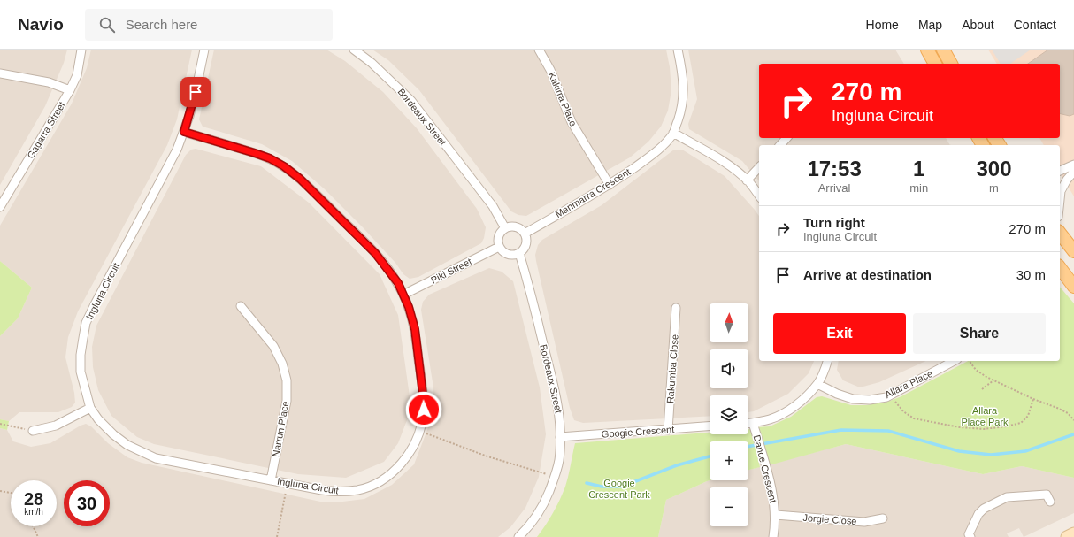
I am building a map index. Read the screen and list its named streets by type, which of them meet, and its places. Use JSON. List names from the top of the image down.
{
  "streets": {
    "street": [
      "Kakirra Place",
      "Bordeaux Street",
      "Gagarra Street",
      "Manmarra Crescent",
      "Piki Street",
      "Ingluna Circuit",
      "Rakumba Close",
      "Allara Place",
      "Narrun Place",
      "Googie Crescent",
      "Dance Crescent",
      "Jorgie Close"
    ]
  },
  "crossings": [
    ["Kakirra Place", "Manmarra Crescent"],
    ["Bordeaux Street", "Manmarra Crescent"],
    ["Bordeaux Street", "Piki Street"],
    ["Bordeaux Street", "Googie Crescent"],
    ["Manmarra Crescent", "Piki Street"],
    ["Piki Street", "Ingluna Circuit"],
    ["Ingluna Circuit", "Narrun Place"],
    ["Rakumba Close", "Googie Crescent"],
    ["Dance Crescent", "Jorgie Close"]
  ],
  "parks": ["Allara Place Park", "Googie Crescent Park"],
  "north": "top",
  "page": {
    "header": "Navio",
    "search": "Search here",
    "nav": [
      "Home",
      "Map",
      "About",
      "Contact"
    ],
    "turn": ["270 m", "Ingluna Circuit"],
    "eta": [
      "17:53",
      "Arrival",
      "1",
      "min",
      "300",
      "m"
    ],
    "list": [
      {
        "name": "Turn right",
        "note": "Ingluna Circuit",
        "value": "270 m"
      },
      {
        "name": "Arrive at destination",
        "value": "30 m"
      }
    ],
    "map_buttons": ["+", "−"],
    "buttons": ["Exit", "Share"],
    "speed": "28 km/h",
    "limit": "30"
  }
}
